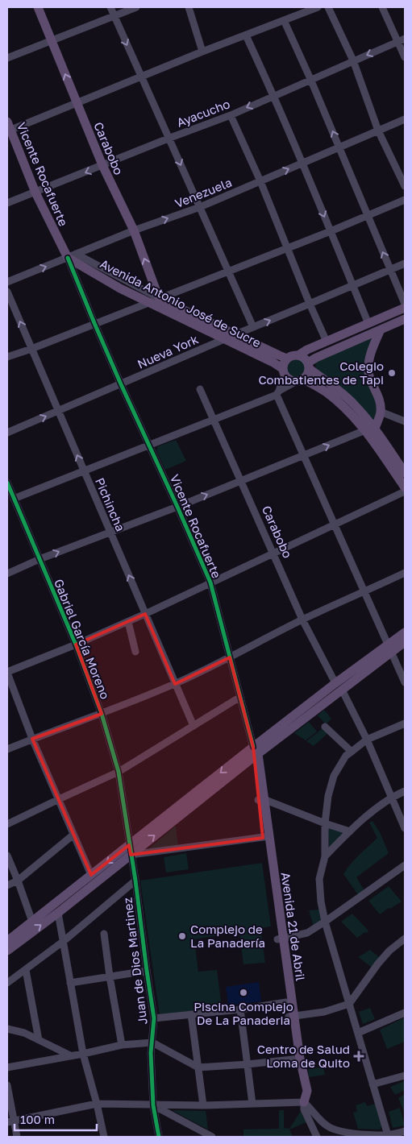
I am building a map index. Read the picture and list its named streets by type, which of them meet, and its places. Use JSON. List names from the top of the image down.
{
  "streets": {
    "main road": [
      "Carabobo",
      "Vicente Rocafuerte",
      "Avenida Antonio José de Sucre",
      "Avenida 21 de Abril"
    ],
    "street": [
      "Ayacucho",
      "Venezuela",
      "Nueva York",
      "Pichincha",
      "Gabriel García Moreno",
      "Juan de Dios Martinez"
    ]
  },
  "crossings": [
    ["Ayacucho", "Carabobo"],
    ["Ayacucho", "Vicente Rocafuerte"],
    ["Carabobo", "Venezuela"],
    ["Carabobo", "Avenida Antonio José de Sucre"],
    ["Vicente Rocafuerte", "Venezuela"],
    ["Vicente Rocafuerte", "Avenida Antonio José de Sucre"],
    ["Vicente Rocafuerte", "Nueva York"],
    ["Vicente Rocafuerte", "Avenida 21 de Abril"],
    ["Venezuela", "Avenida Antonio José de Sucre"],
    ["Avenida Antonio José de Sucre", "Nueva York"],
    ["Nueva York", "Pichincha"],
    ["Gabriel García Moreno", "Juan de Dios Martinez"]
  ],
  "one_way": ["Ayacucho", "Venezuela", "Pichincha"],
  "places": {
    "other": ["Colegio Combatientes de Tapi", "Complejo de La Panadería", "Piscina Complejo De La Panaderia"],
    "health": ["Centro de Salud Loma de Quito"]
  },
  "scale_bar": "100 m"
}
